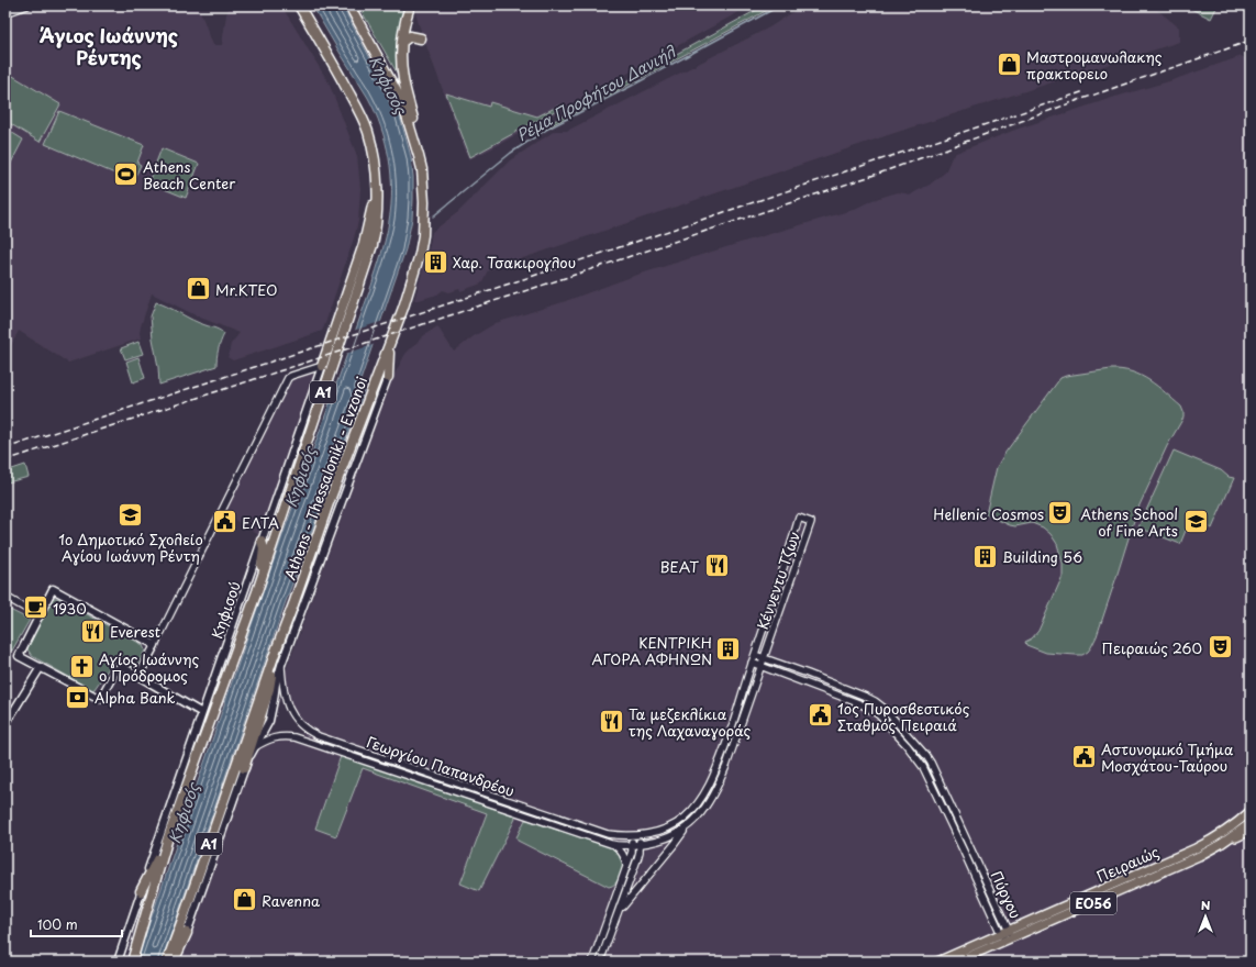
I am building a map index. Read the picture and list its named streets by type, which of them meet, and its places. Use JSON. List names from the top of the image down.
{
  "streets": {
    "highway": ["Α1", "Athens - Thessaloniki - Evzonoi"],
    "main road": ["Κηφισού", "Πειραιώς", "ΕΟ56"],
    "street": ["Κέννεντυ Τζων", "Γεωργίου Παπανδρέου", "Πύργου"]
  },
  "crossings": [
    ["Κέννεντυ Τζων", "Γεωργίου Παπανδρέου"],
    ["Κέννεντυ Τζων", "Πύργου"],
    ["Πειραιώς", "Πύργου"]
  ],
  "districts": ["Άγιος Ιωάννης Ρέντης"],
  "water": ["Κηφισός", "Ρέμα Προφήτου Δανιήλ"],
  "places": {
    "shop": ["Μαστρομανωλακης πρακτορειο", "Mr.KTEO", "Ravenna"],
    "sports": ["Athens Beach Center"],
    "building": ["Χαρ. Τσακιρογλου", "Building 56", "ΚΕΝΤΡΙΚΗ ΑΓΟΡΑ ΑΦΗΝΩΝ"],
    "theatre": ["Hellenic Cosmos", "Πειραιώς 260"],
    "school or university": ["1ο Δημοτικό Σχολείο Αγίου Ιωάννη Ρέντη", "Athens School of Fine Arts"],
    "public building": ["ΕΛΤΑ", "1ος Πυροσβεστικός Σταθμός Πειραιά", "Αστυνομικό Τμήμα Μοσχάτου-Ταύρου"],
    "restaurant": ["ΒΕΑΤ", "Everest", "Τα μεζεκλίκια της Λαχαναγοράς"],
    "cafe": ["1930"],
    "church": ["Αγίος Ιωάννης ο Πρόδρομος"],
    "bank": ["Alpha Bank"]
  },
  "scale_bar": "100 m",
  "north": "top"
}
